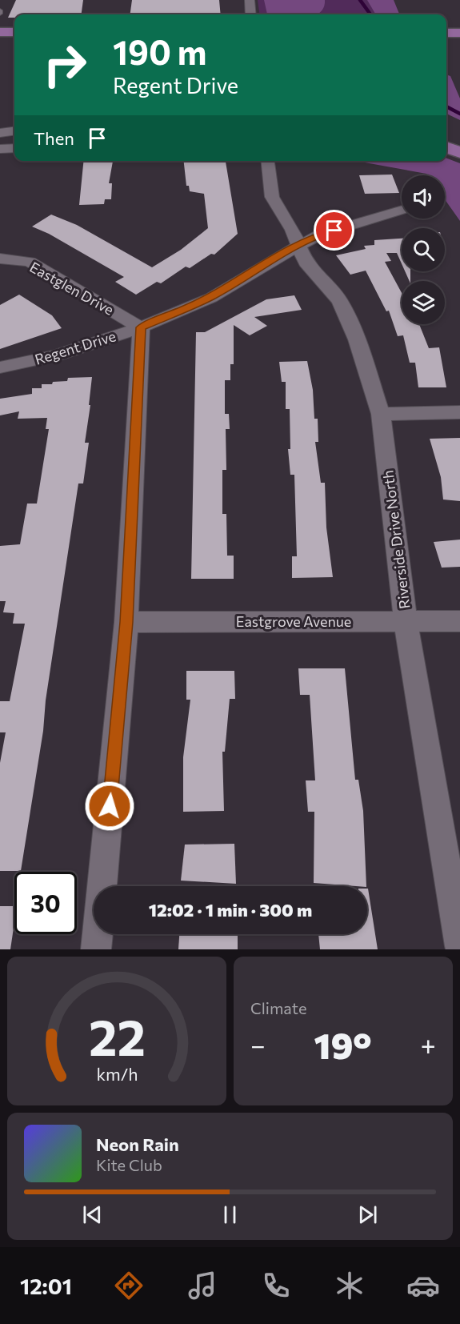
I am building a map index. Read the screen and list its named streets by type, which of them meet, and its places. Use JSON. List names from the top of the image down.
{
  "streets": {
    "street": [
      "Eastglen Drive",
      "Regent Drive",
      "Riverside Drive North",
      "Eastgrove Avenue"
    ]
  },
  "crossings": [
    ["Eastglen Drive", "Regent Drive"],
    ["Regent Drive", "Riverside Drive North"],
    ["Riverside Drive North", "Eastgrove Avenue"]
  ],
  "page": {
    "turn": ["190 m", "Regent Drive"],
    "then": "Then",
    "limit": "30",
    "trip": "12:02 · 1 min · 300 m",
    "tile": "Climate",
    "heat": ["−", "19°", "+"],
    "song": ["Neon Rain", "Kite Club"],
    "tabs": "12:01",
    "gauge": ["22", "km/h"]
  }
}
